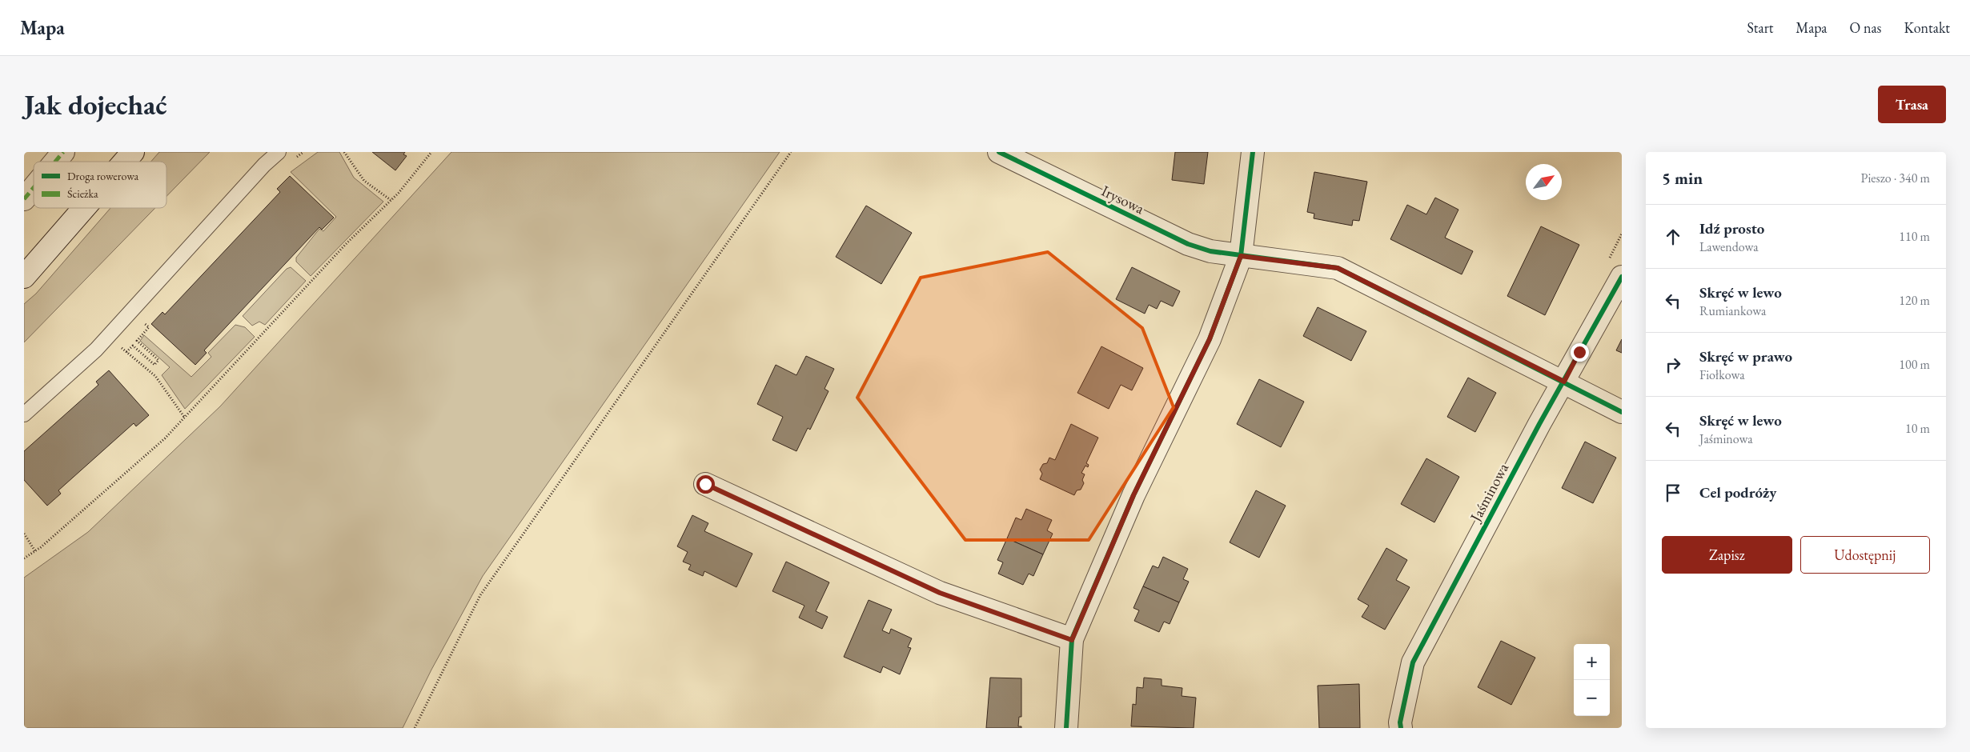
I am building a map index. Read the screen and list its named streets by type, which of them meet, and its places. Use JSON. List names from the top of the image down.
{
  "streets": {
    "street": ["Irysowa", "Jaśminowa"]
  },
  "crossings": [
    ["Irysowa", "Jaśminowa"]
  ],
  "legend": ["Droga rowerowa", "Ścieżka"],
  "north": "top right",
  "page": {
    "header": "Mapa",
    "nav": [
      "Start",
      "Mapa",
      "O nas",
      "Kontakt"
    ],
    "buttons": [
      "Trasa",
      ["Zapisz", "Udostępnij"]
    ],
    "title": "Jak dojechać",
    "heading": ["5 min", "Pieszo · 340 m"],
    "list": [
      ["Idź prosto", "Lawendowa", "110 m"],
      ["Skręć w lewo", "Rumiankowa", "120 m"],
      ["Skręć w prawo", "Fiołkowa", "100 m"],
      ["Skręć w lewo", "Jaśminowa", "10 m"],
      "Cel podróży"
    ],
    "map_buttons": ["+", "−"]
  }
}
